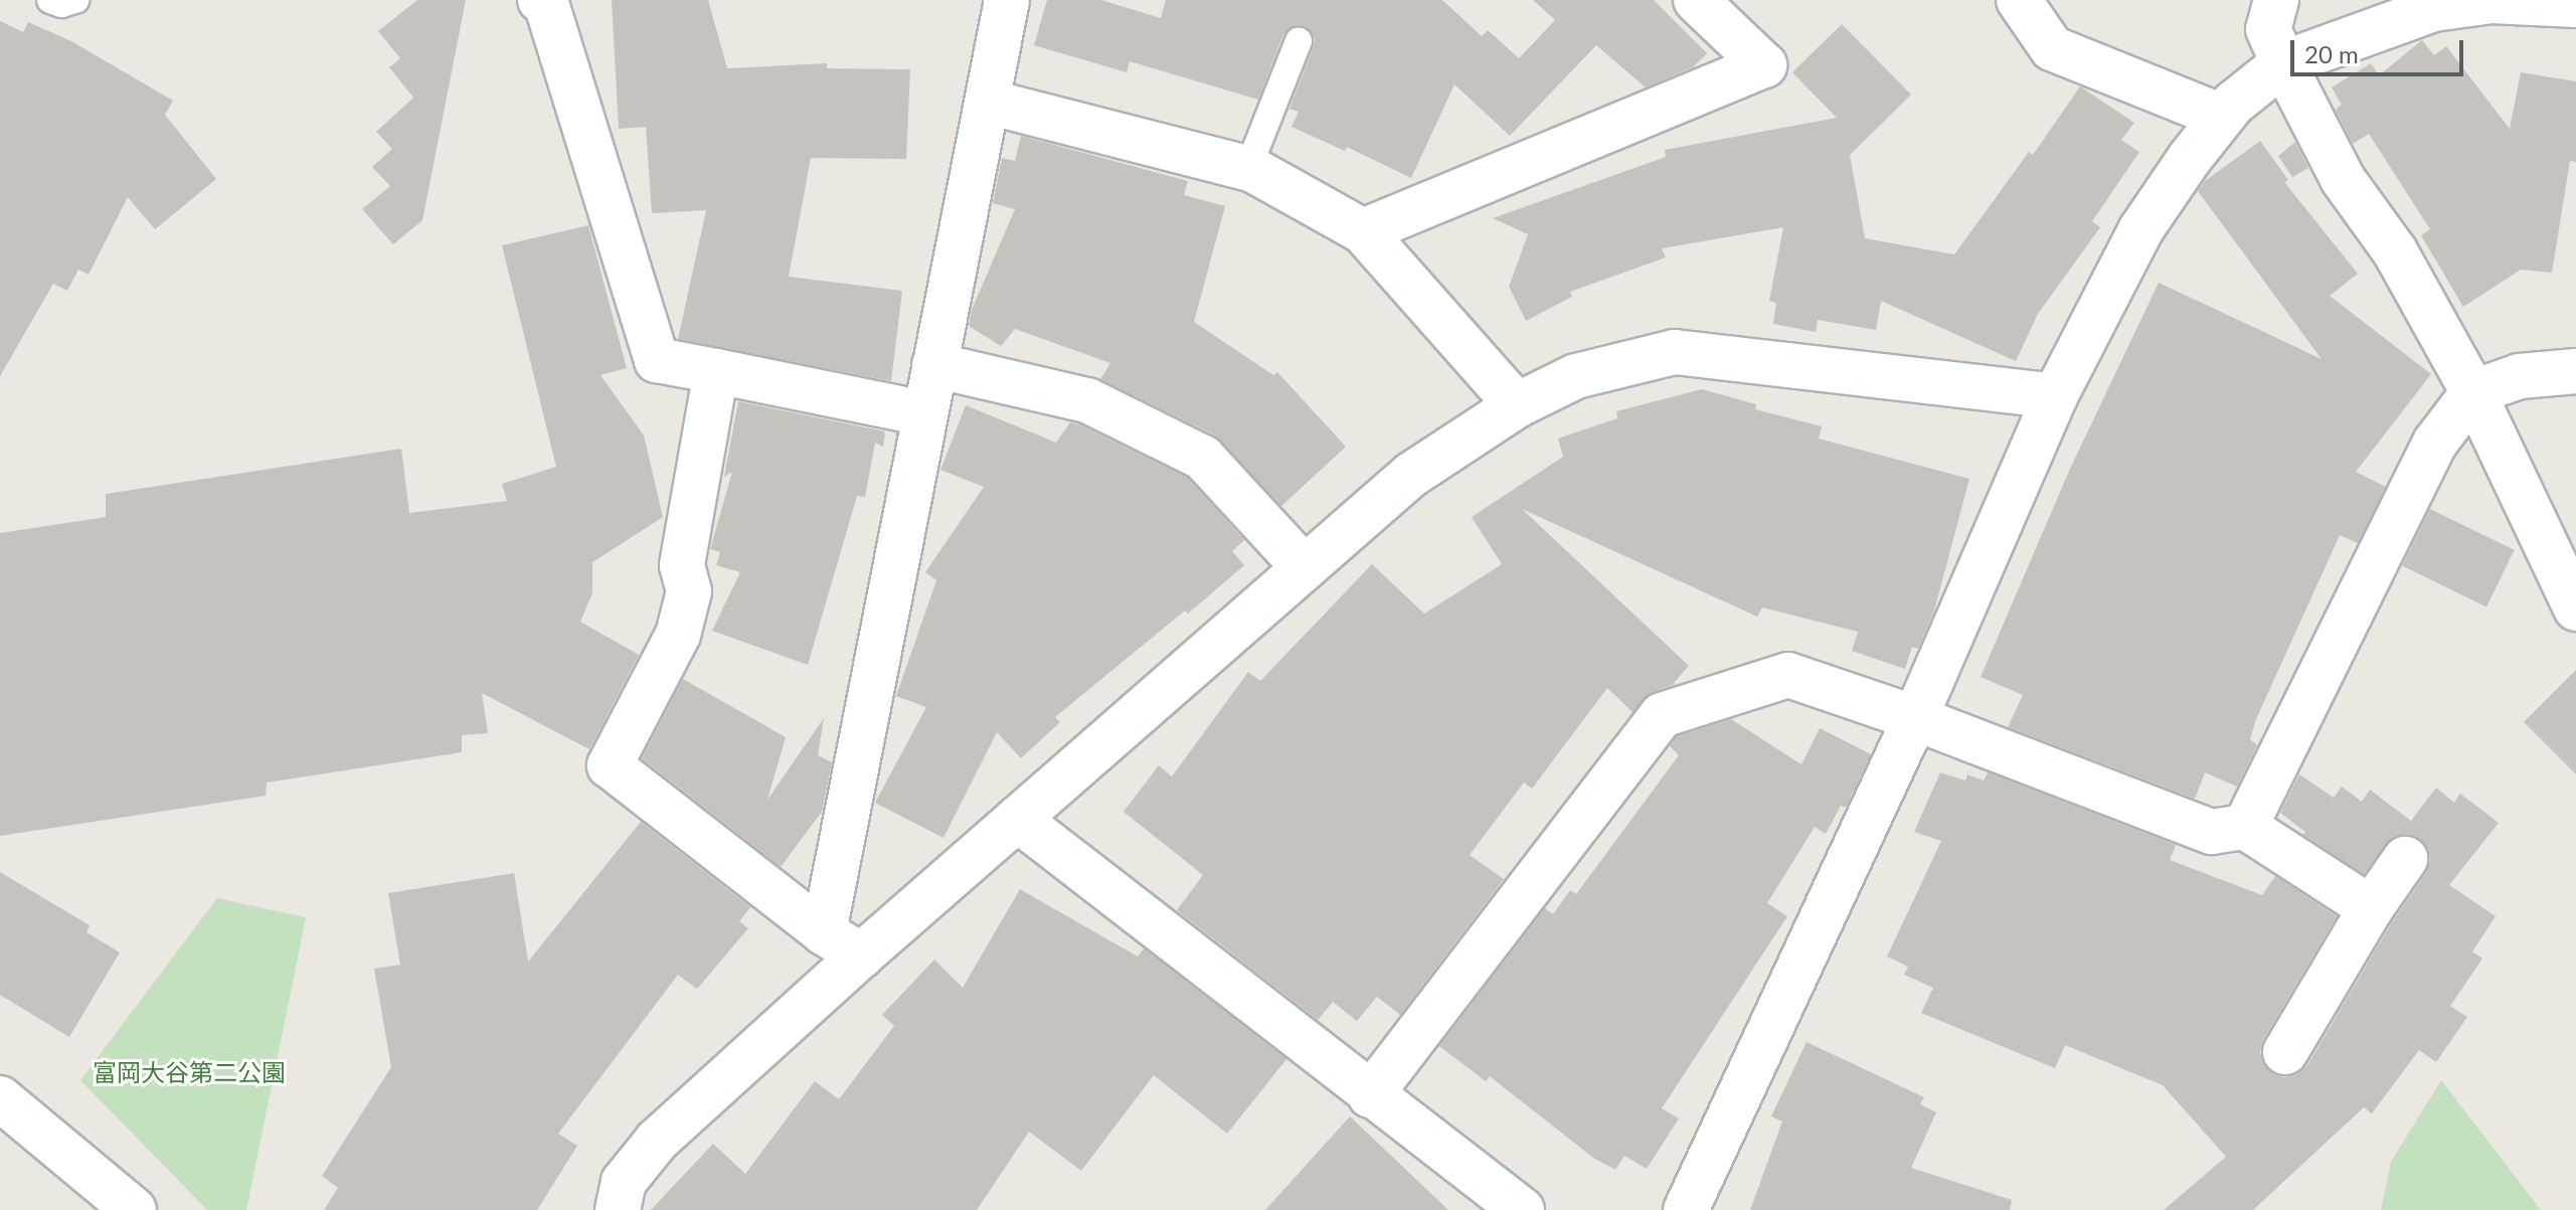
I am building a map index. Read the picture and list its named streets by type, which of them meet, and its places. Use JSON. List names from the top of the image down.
{
  "parks": ["富岡大谷第二公園"],
  "scale_bar": "20 m"
}
